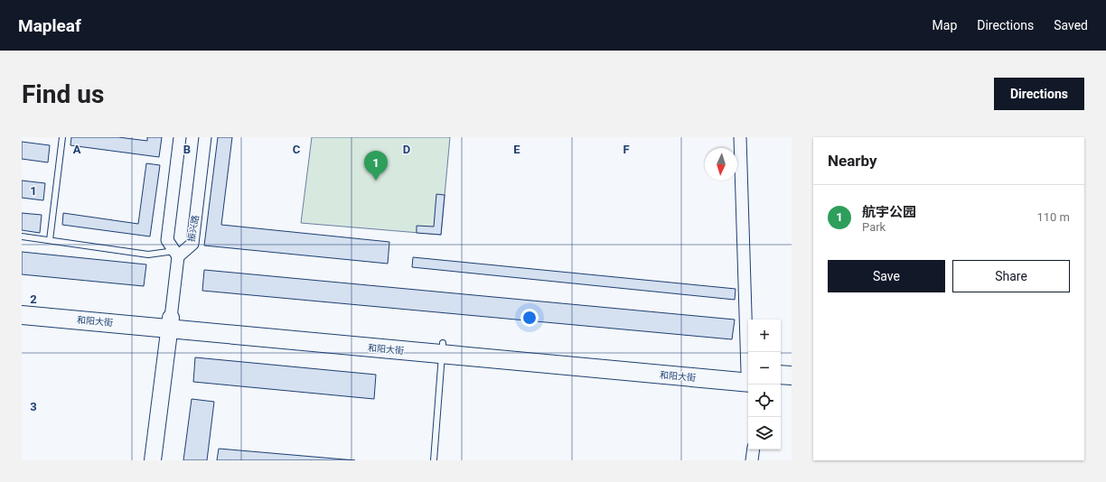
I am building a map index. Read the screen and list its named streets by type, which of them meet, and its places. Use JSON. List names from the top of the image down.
{
  "streets": {
    "main road": ["和阳大街"],
    "street": ["振兴路"]
  },
  "north": "bottom",
  "page": {
    "header": "Mapleaf",
    "nav": ["Map", "Directions", "Saved"],
    "buttons": [
      "Directions",
      ["Save", "Share"]
    ],
    "title": "Find us",
    "heading": "Nearby",
    "pins": "1",
    "list": [
      {
        "mark": "1",
        "name": "航宇公园",
        "note": "Park",
        "value": "110 m"
      }
    ],
    "map_buttons": ["+", "−"]
  },
  "grid": {
    "columns": [
      "A",
      "B",
      "C",
      "D",
      "E",
      "F"
    ],
    "rows": ["1", "2", "3"]
  }
}
